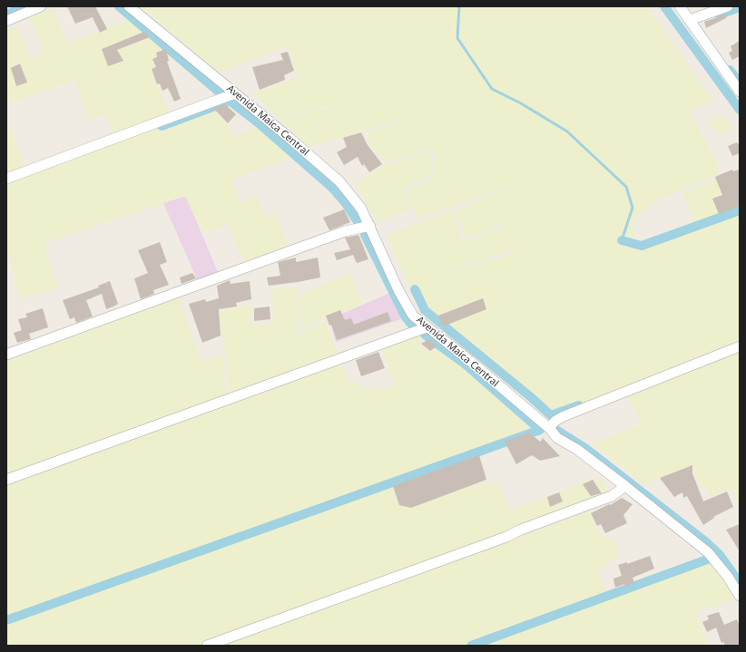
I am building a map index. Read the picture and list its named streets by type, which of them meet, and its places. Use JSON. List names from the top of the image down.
{
  "streets": {
    "street": ["Avenida Maica Central"]
  }
}
